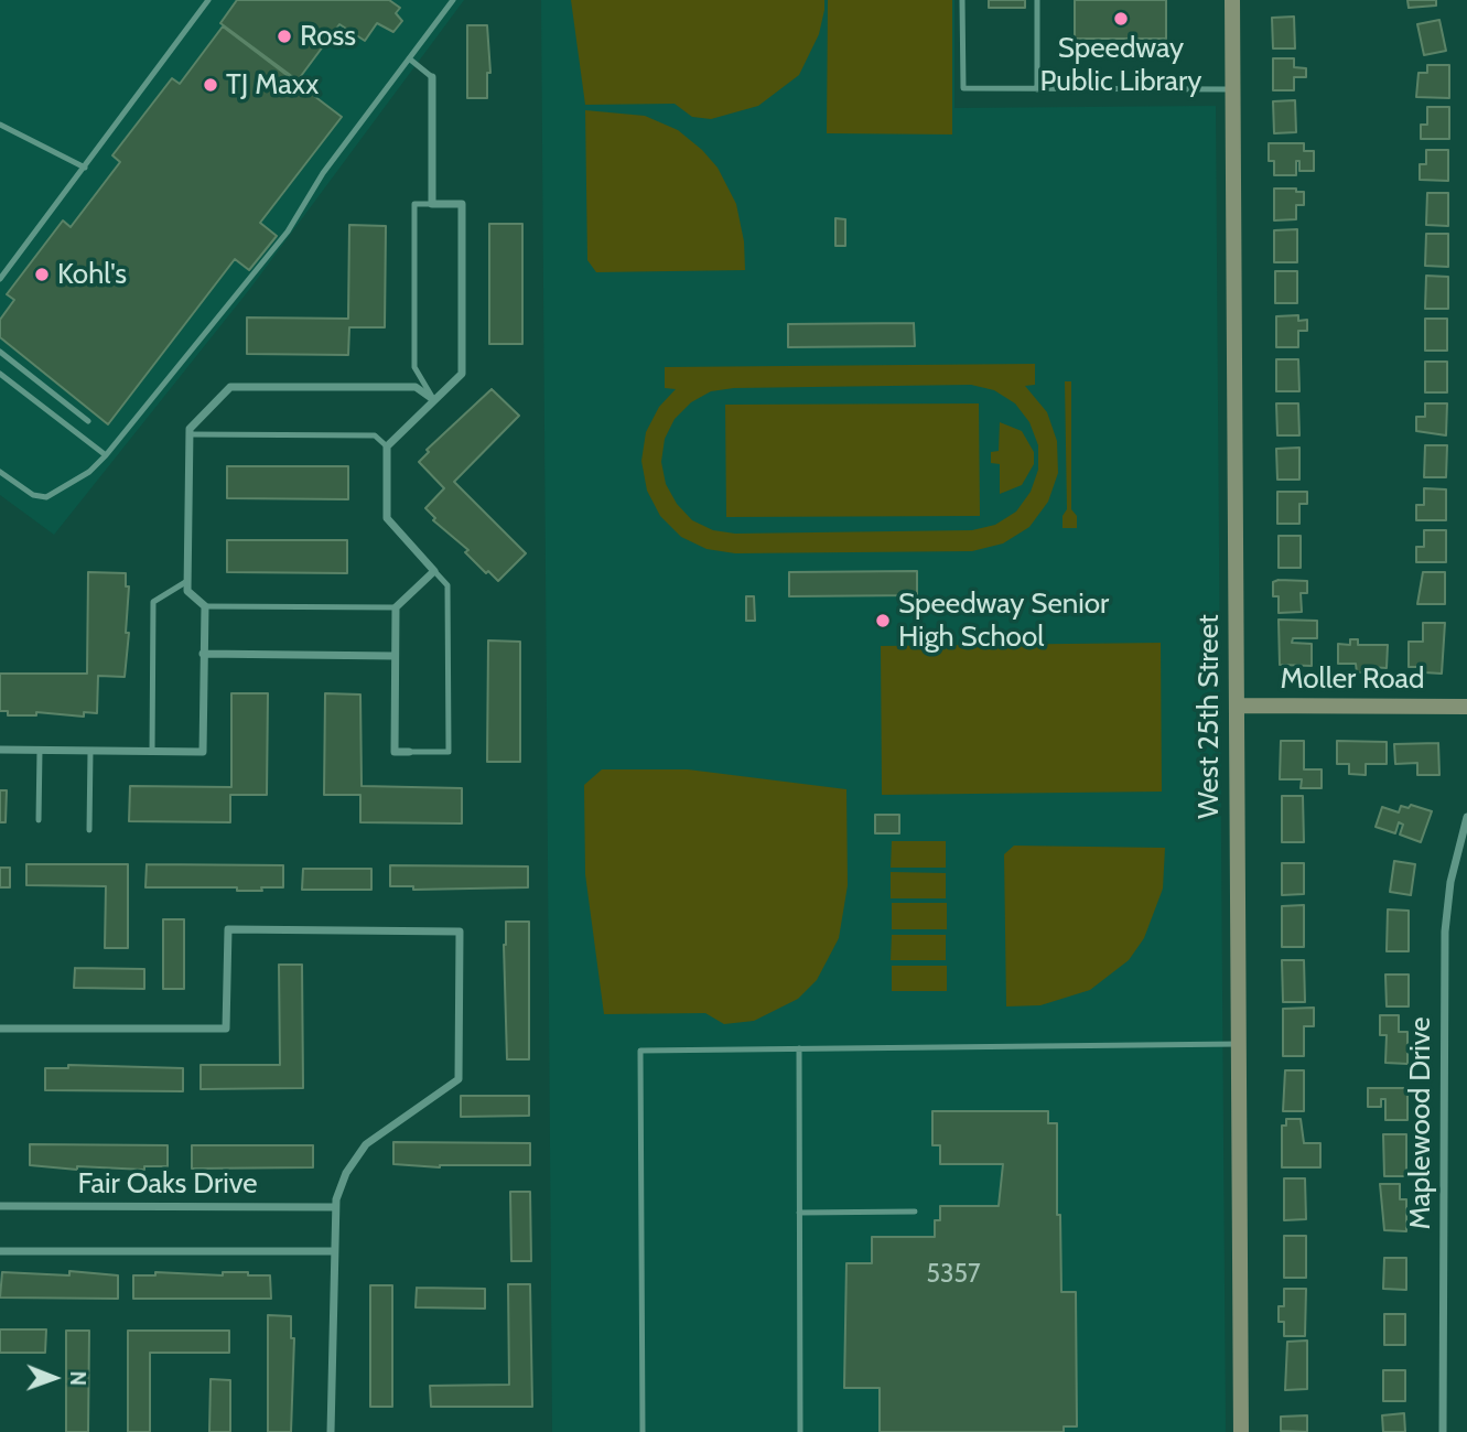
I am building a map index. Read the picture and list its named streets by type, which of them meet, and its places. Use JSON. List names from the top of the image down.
{
  "streets": {
    "street": [
      "Moller Road",
      "West 25th Street",
      "Maplewood Drive",
      "Fair Oaks Drive"
    ]
  },
  "crossings": [
    ["Moller Road", "West 25th Street"]
  ],
  "places": [
    "Speedway Public Library",
    "Ross",
    "TJ Maxx",
    "Kohl's",
    "Speedway Senior High School"
  ],
  "house_numbers": ["5357"],
  "north": "right"
}
